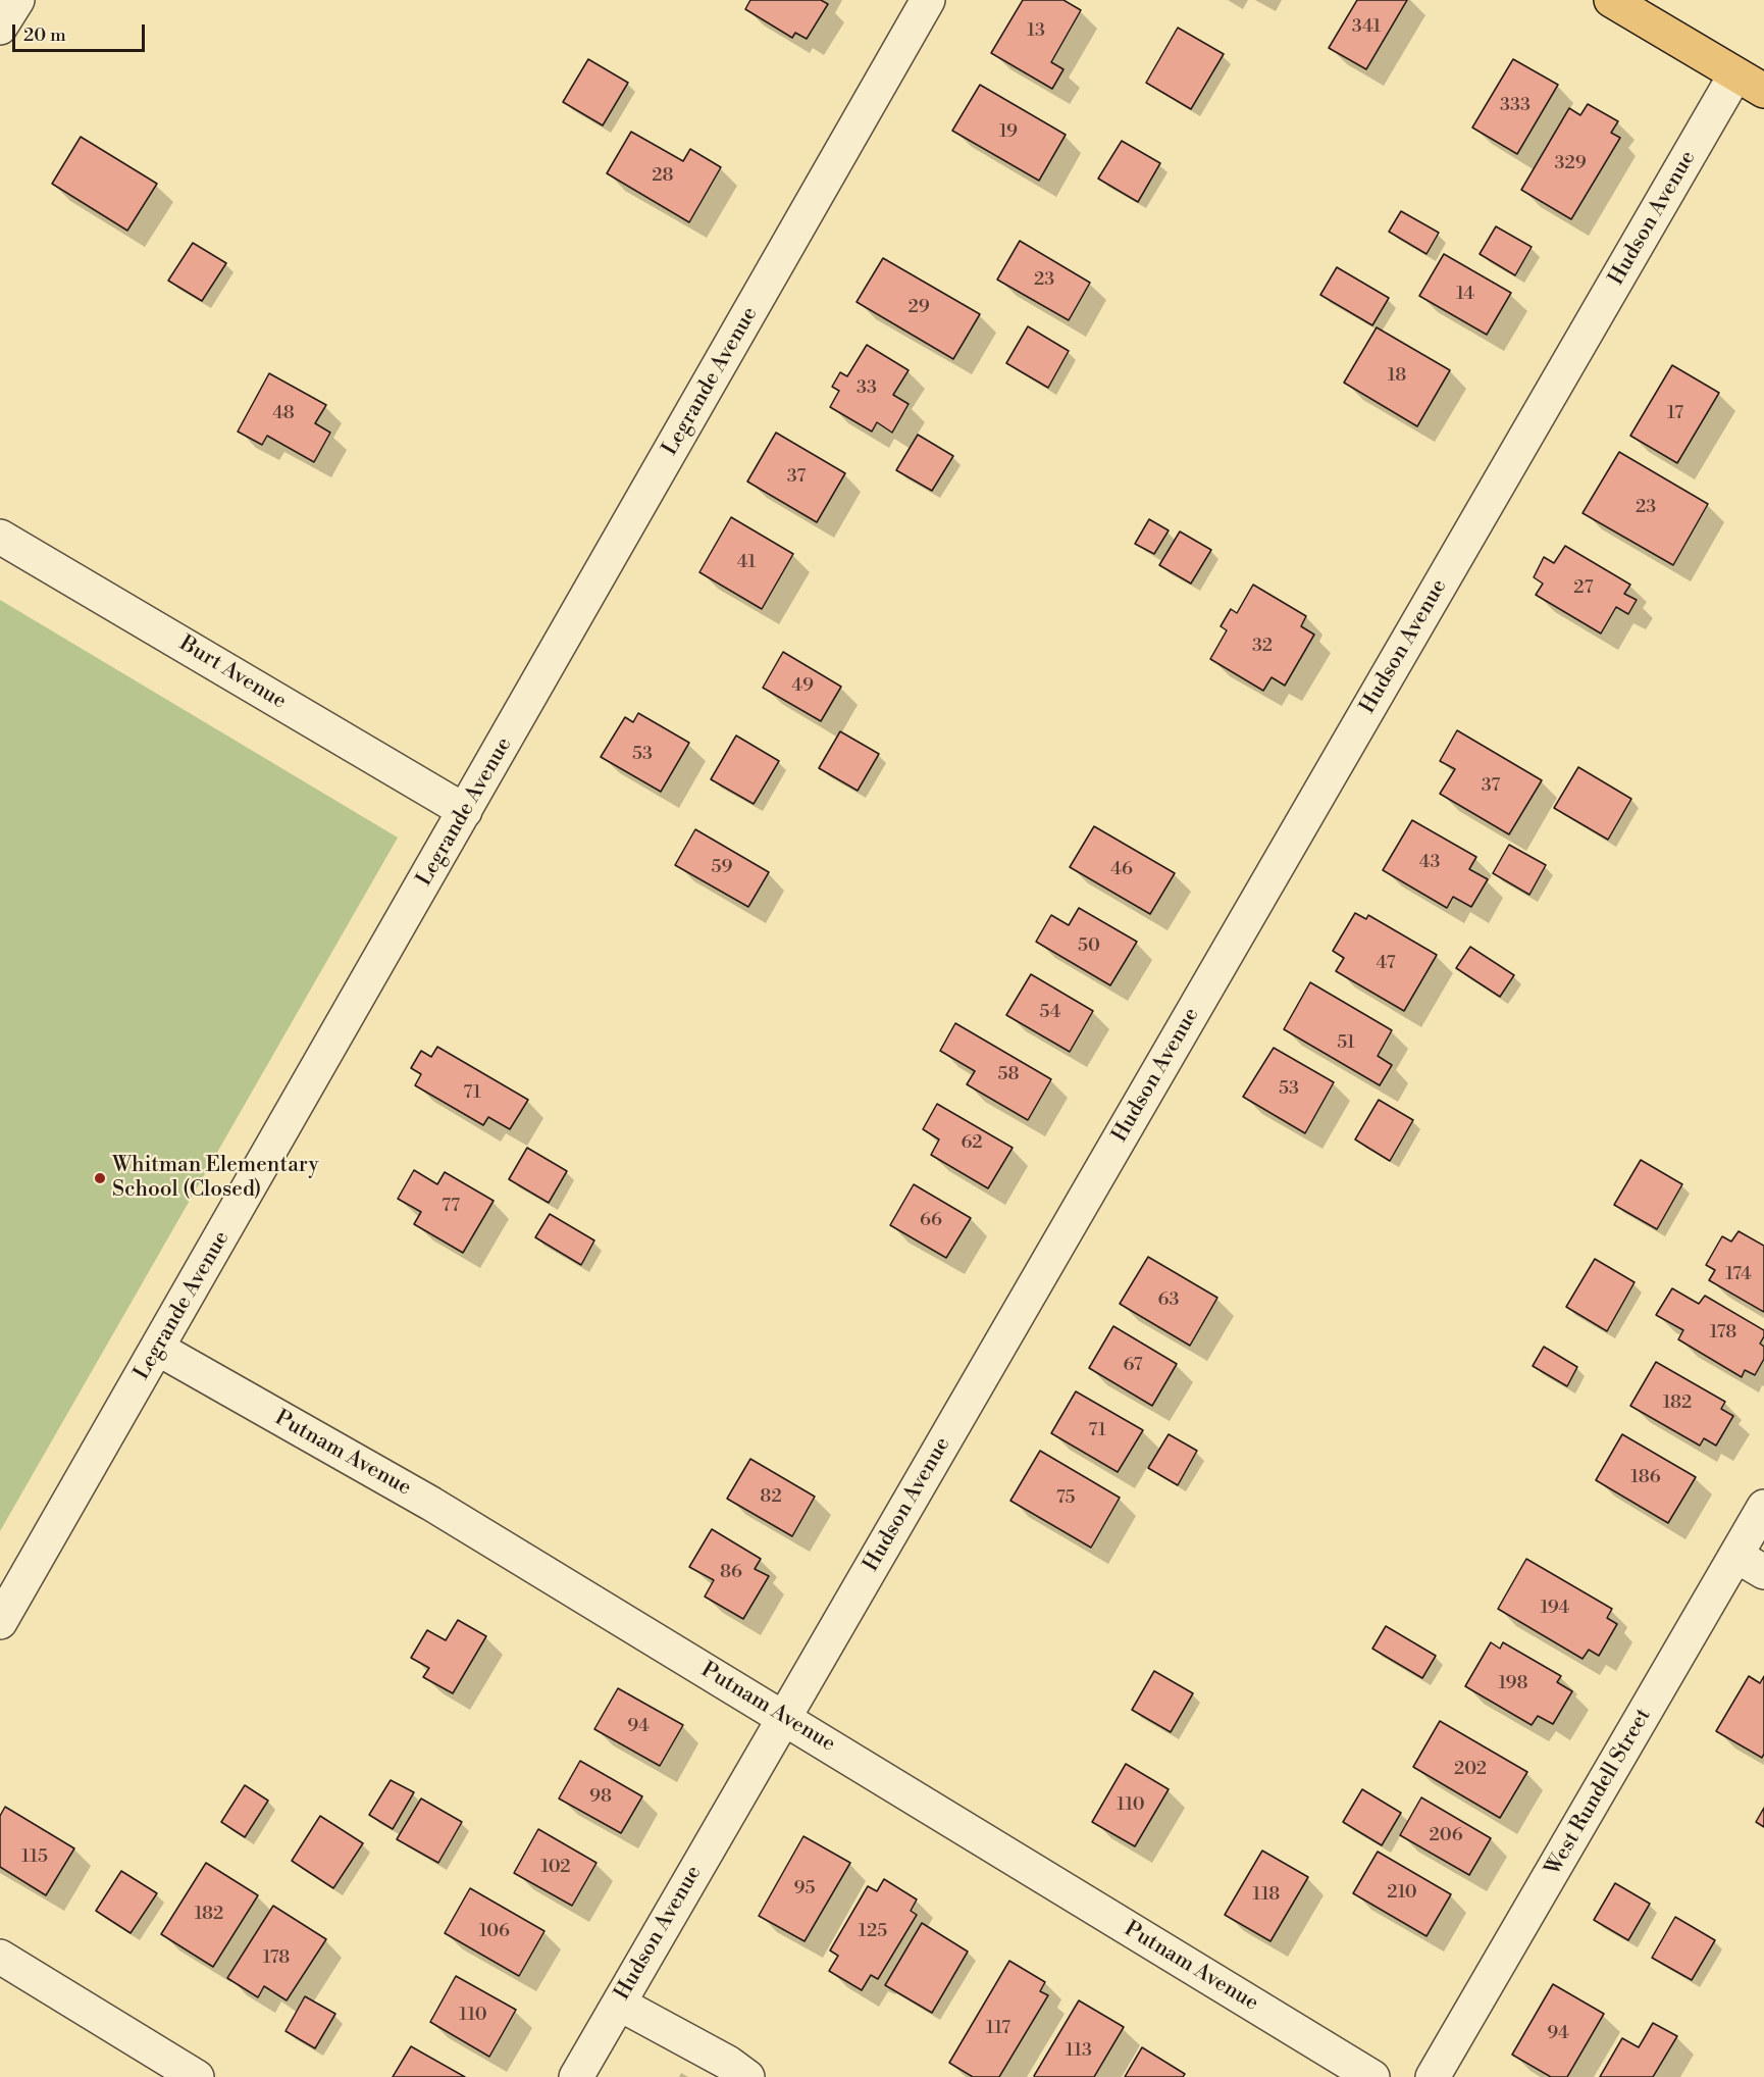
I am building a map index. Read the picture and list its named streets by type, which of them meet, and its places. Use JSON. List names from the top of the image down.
{
  "streets": {
    "street": [
      "Hudson Avenue",
      "Legrande Avenue",
      "Burt Avenue",
      "Putnam Avenue",
      "West Rundell Street"
    ]
  },
  "crossings": [
    ["Hudson Avenue", "Putnam Avenue"],
    ["Legrande Avenue", "Burt Avenue"],
    ["Legrande Avenue", "Putnam Avenue"]
  ],
  "places": ["Whitman Elementary School (Closed)"],
  "house_numbers": [
    "341",
    "13",
    "333",
    "19",
    "329",
    "28",
    "23",
    "14",
    "29",
    "18",
    "33",
    "48",
    "17",
    "37",
    "23",
    "41",
    "27",
    "32",
    "49",
    "53",
    "37",
    "43",
    "59",
    "46",
    "50",
    "47",
    "54",
    "51",
    "58",
    "53",
    "71",
    "62",
    "77",
    "66",
    "174",
    "63",
    "178",
    "67",
    "182",
    "71",
    "186",
    "82",
    "75",
    "86",
    "194",
    "198",
    "94",
    "202",
    "98",
    "110",
    "206",
    "115",
    "102",
    "95",
    "210",
    "118",
    "182",
    "106",
    "125",
    "178",
    "110",
    "117",
    "94",
    "113"
  ],
  "scale_bar": "20 m"
}
